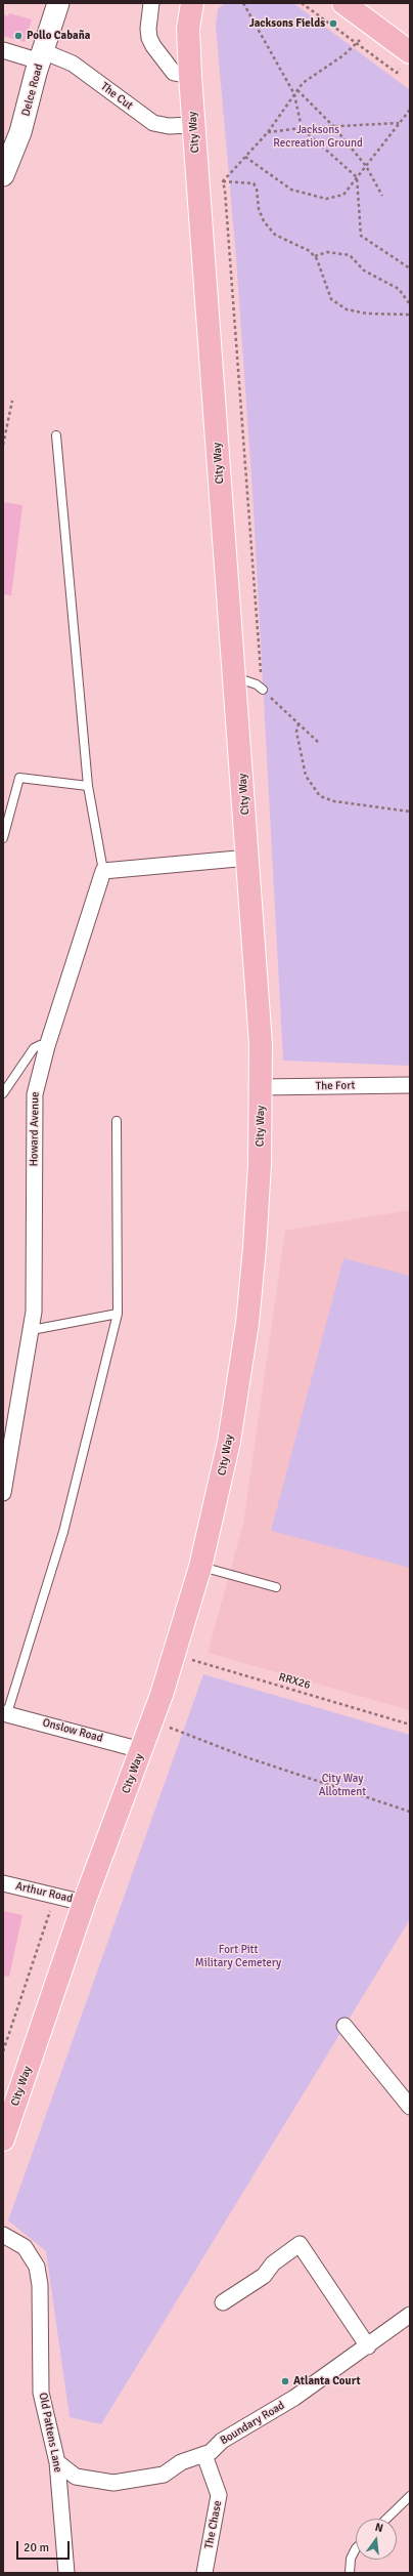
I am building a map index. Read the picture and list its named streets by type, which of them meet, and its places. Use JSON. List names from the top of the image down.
{
  "streets": {
    "main road": ["City Way"],
    "street": [
      "Delce Road",
      "The Cut",
      "The Fort",
      "Howard Avenue",
      "Onslow Road",
      "Arthur Road",
      "Boundary Road",
      "Old Pattens Lane",
      "The Chase"
    ],
    "path": ["RRX26"]
  },
  "crossings": [
    ["Delce Road", "The Cut"],
    ["The Cut", "City Way"],
    ["City Way", "The Fort"],
    ["City Way", "RRX26"],
    ["City Way", "Onslow Road"],
    ["City Way", "Arthur Road"],
    ["Boundary Road", "Old Pattens Lane"],
    ["Boundary Road", "The Chase"]
  ],
  "parks": ["Jacksons Recreation Ground", "City Way Allotment", "Fort Pitt Military Cemetery"],
  "places": ["Jacksons Fields", "Pollo Cabaña", "Atlanta Court"],
  "scale_bar": "20 m",
  "north": "top"
}
